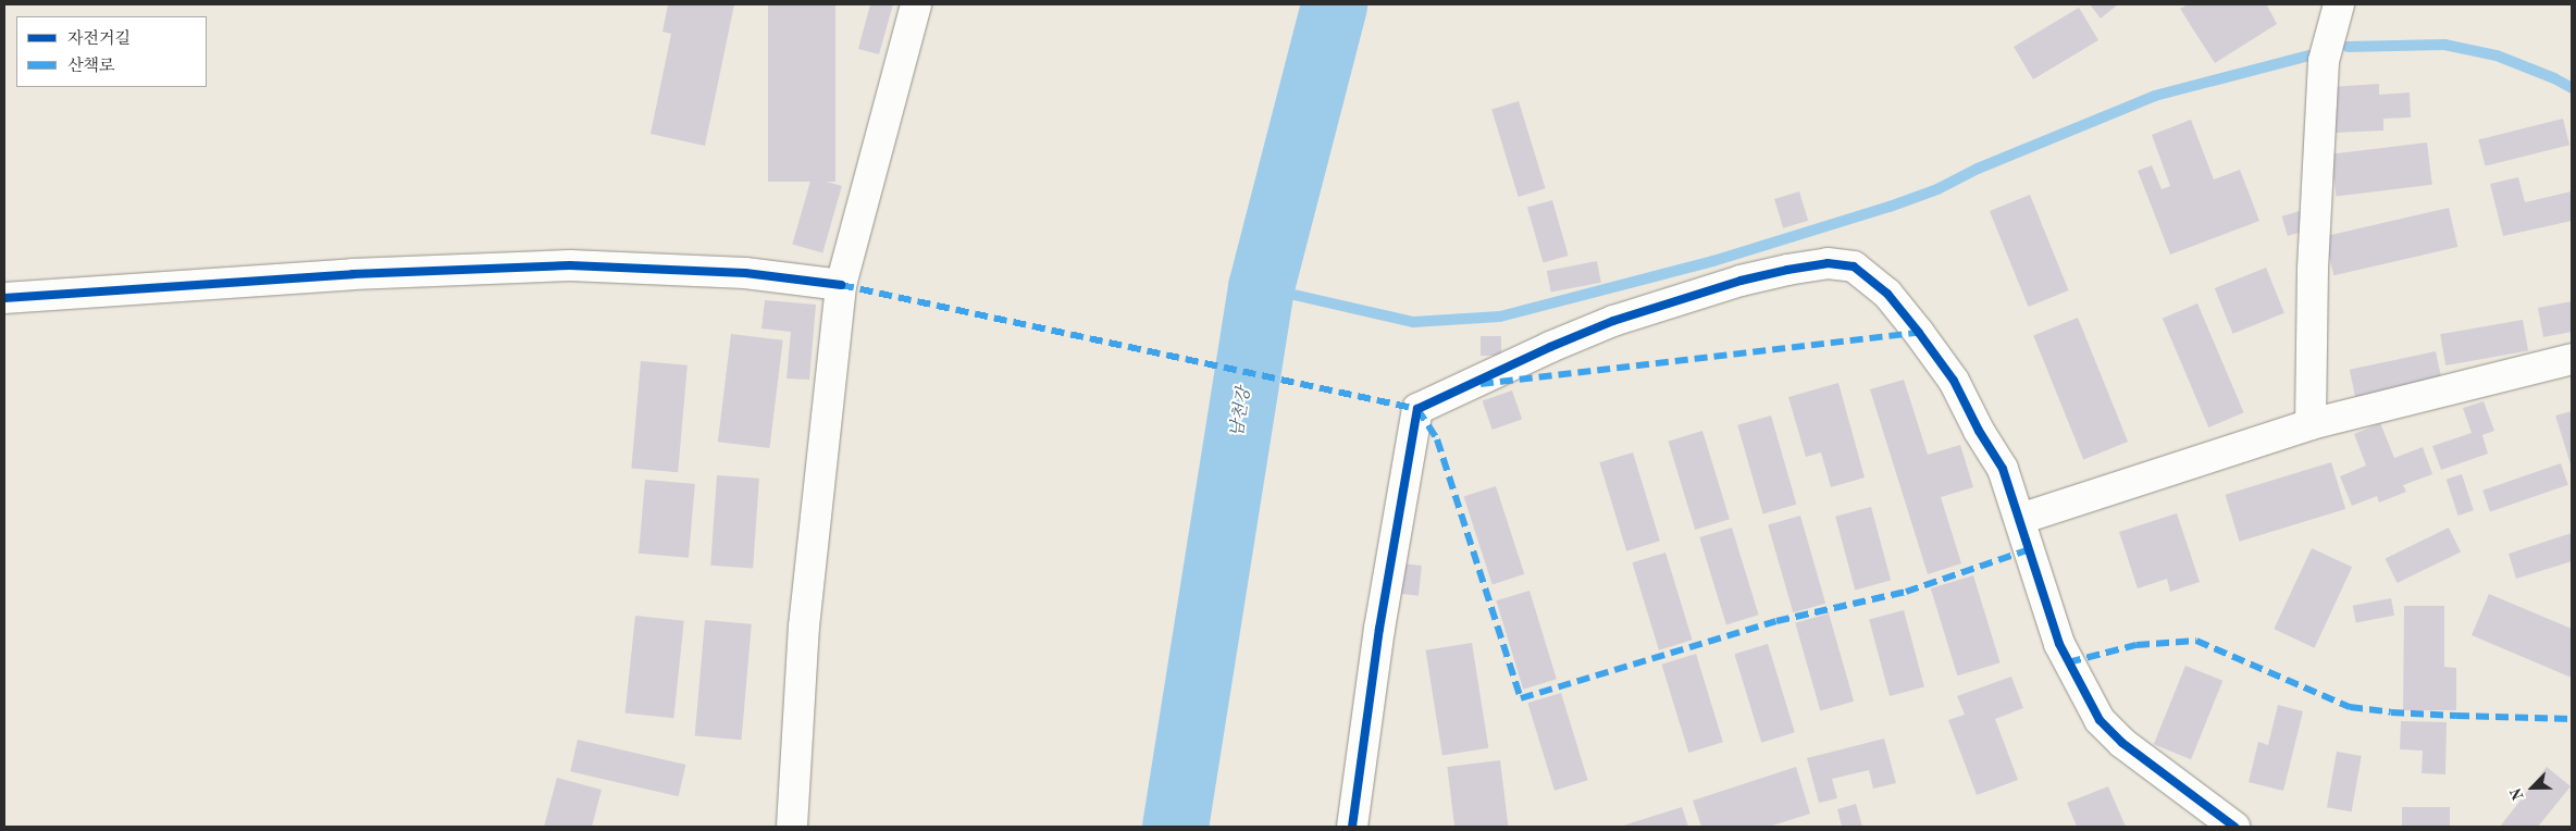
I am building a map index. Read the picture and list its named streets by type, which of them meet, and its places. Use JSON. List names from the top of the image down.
{
  "water": ["남천강"],
  "legend": ["자전거길", "산책로"],
  "north": "bottom left"
}
